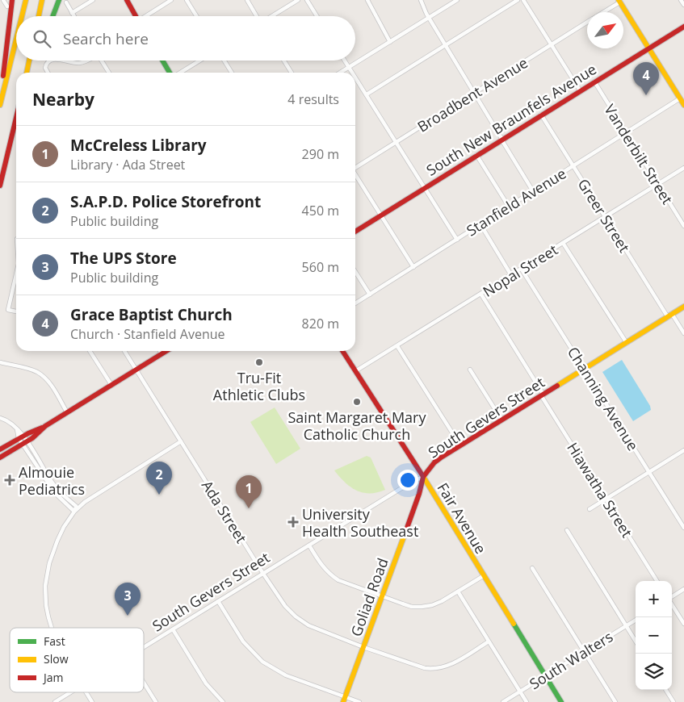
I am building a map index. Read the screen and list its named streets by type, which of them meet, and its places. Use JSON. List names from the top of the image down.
{
  "streets": {
    "main road": [
      "South New Braunfels Avenue",
      "South Gevers Street",
      "Fair Avenue",
      "Goliad Road"
    ],
    "street": [
      "Broadbent Avenue",
      "Vanderbilt Street",
      "Stanfield Avenue",
      "Greer Street",
      "Nopal Street",
      "Channing Avenue",
      "Hiawatha Street",
      "Ada Street",
      "South Walters"
    ]
  },
  "crossings": [
    ["South New Braunfels Avenue", "Vanderbilt Street"],
    ["South New Braunfels Avenue", "Greer Street"],
    ["Vanderbilt Street", "Stanfield Avenue"],
    ["Vanderbilt Street", "Nopal Street"],
    ["Stanfield Avenue", "Greer Street"],
    ["Greer Street", "Nopal Street"],
    ["Greer Street", "South Gevers Street"],
    ["Nopal Street", "Channing Avenue"],
    ["Nopal Street", "Hiawatha Street"],
    ["Nopal Street", "Fair Avenue"],
    ["Channing Avenue", "South Gevers Street"],
    ["South Gevers Street", "Hiawatha Street"],
    ["South Gevers Street", "Ada Street"],
    ["South Gevers Street", "Fair Avenue"],
    ["South Gevers Street", "Goliad Road"],
    ["Ada Street", "Goliad Road"],
    ["Fair Avenue", "Goliad Road"],
    ["Fair Avenue", "South Walters"]
  ],
  "places": {
    "other": ["Tru-Fit Athletic Clubs", "Saint Margaret Mary Catholic Church"],
    "health": ["Almouie Pediatrics", "University Health Southeast"]
  },
  "legend": ["Fast", "Slow", "Jam"],
  "north": "top right",
  "page": {
    "search": "Search here",
    "pins": [
      "4",
      "2",
      "1",
      "3"
    ],
    "heading": ["Nearby", "4 results"],
    "list": [
      {
        "mark": "1",
        "name": "McCreless Library",
        "note": "Library · Ada Street",
        "value": "290 m"
      },
      {
        "mark": "2",
        "name": "S.A.P.D. Police Storefront",
        "note": "Public building",
        "value": "450 m"
      },
      {
        "mark": "3",
        "name": "The UPS Store",
        "note": "Public building",
        "value": "560 m"
      },
      {
        "mark": "4",
        "name": "Grace Baptist Church",
        "note": "Church · Stanfield Avenue",
        "value": "820 m"
      }
    ],
    "map_buttons": ["+", "−"]
  }
}
